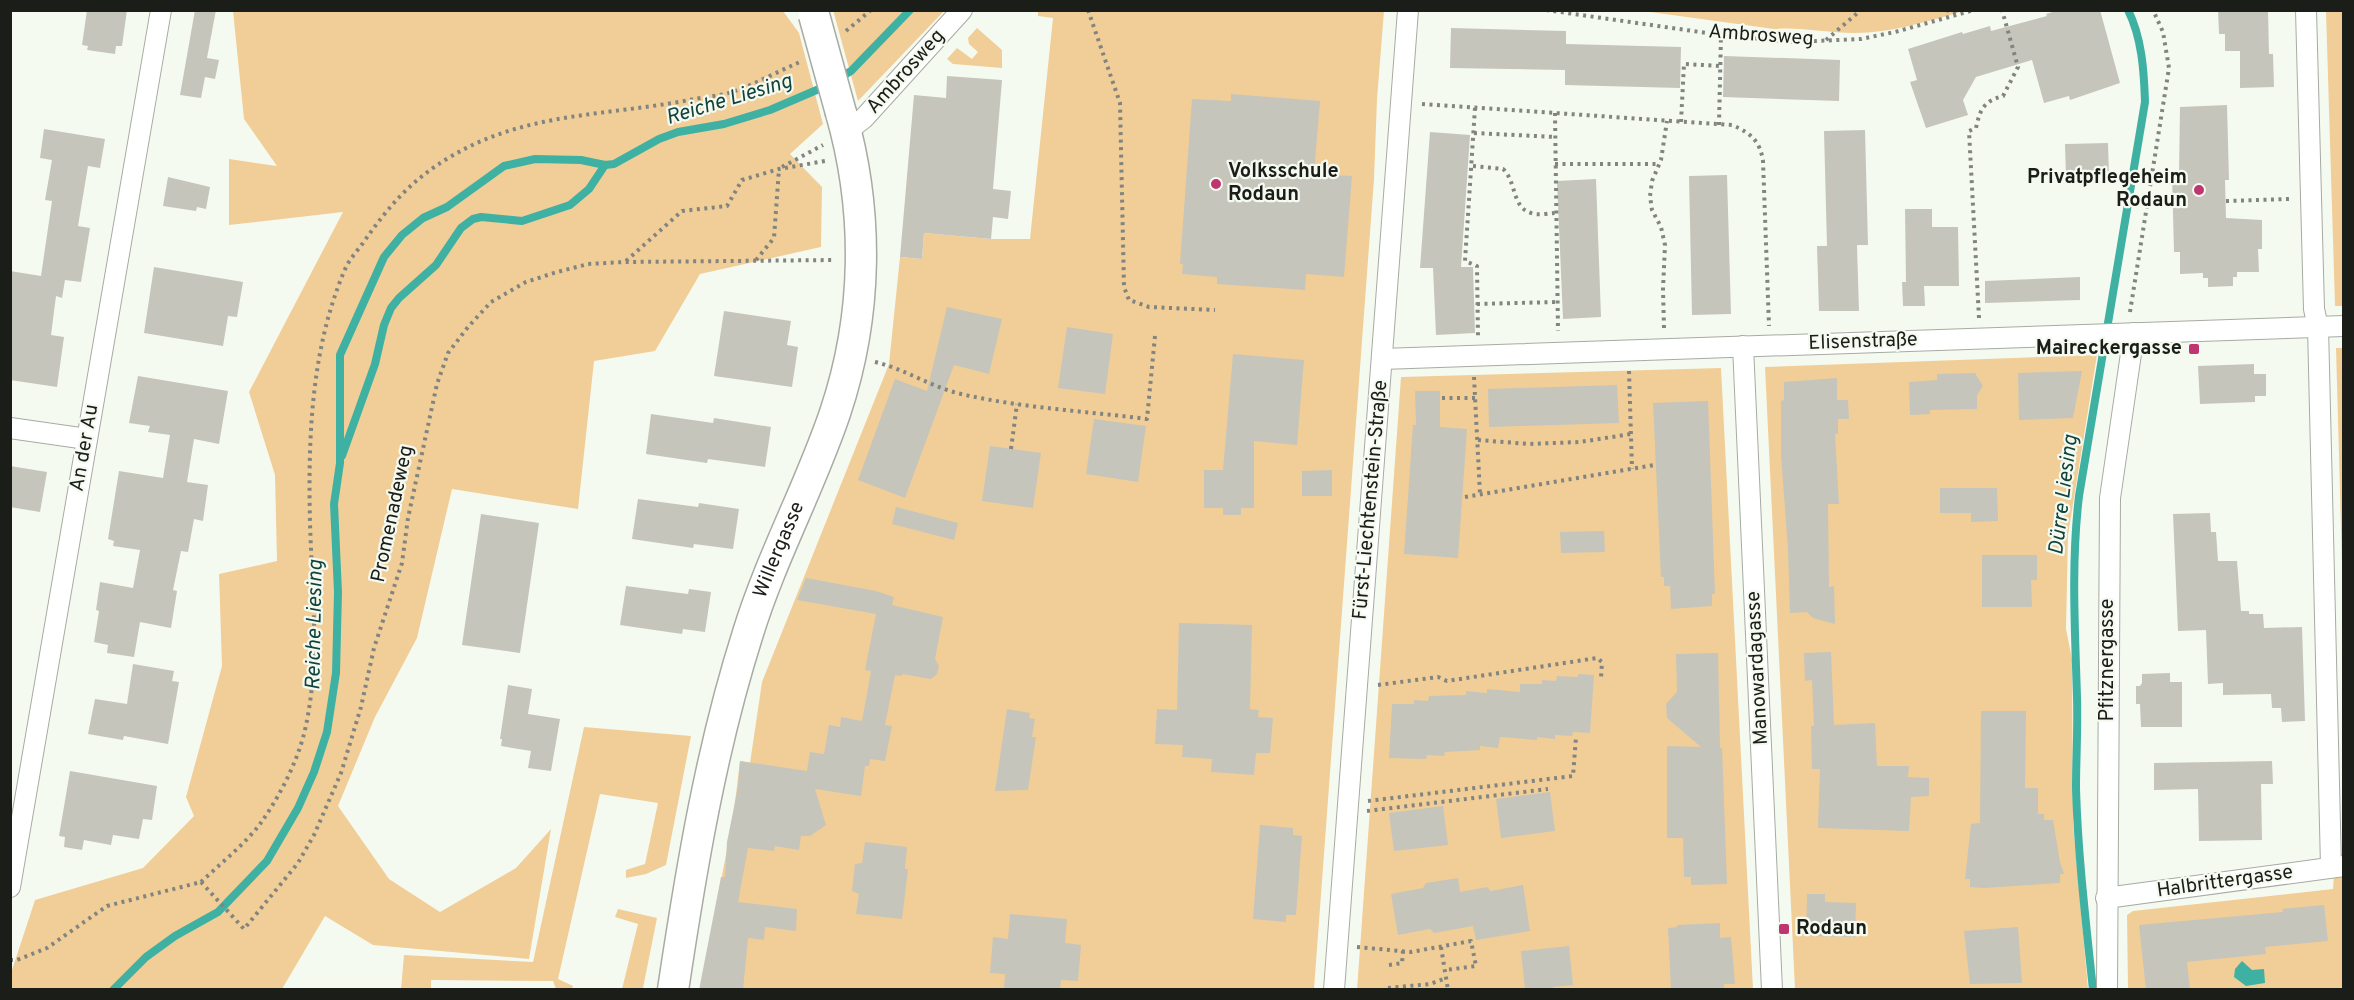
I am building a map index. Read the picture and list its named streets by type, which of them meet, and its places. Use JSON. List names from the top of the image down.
{
  "streets": {
    "main road": ["Willergasse"],
    "street": [
      "Ambrosweg",
      "Elisenstraße",
      "An der Au",
      "Fürst-Liechtenstein-Straße",
      "Pfitznergasse",
      "Manowardagasse",
      "Halbrittergasse"
    ],
    "path": ["Promenadeweg"]
  },
  "crossings": [
    ["Ambrosweg", "Willergasse"],
    ["Elisenstraße", "Fürst-Liechtenstein-Straße"],
    ["Elisenstraße", "Pfitznergasse"],
    ["Elisenstraße", "Manowardagasse"],
    ["Promenadeweg", "Willergasse"],
    ["Pfitznergasse", "Halbrittergasse"]
  ],
  "water": ["Reiche Liesing", "Dürre Liesing"],
  "places": {
    "other": ["Volksschule Rodaun", "Privatpflegeheim Rodaun"],
    "transit": ["Maireckergasse", "Rodaun"]
  }
}
